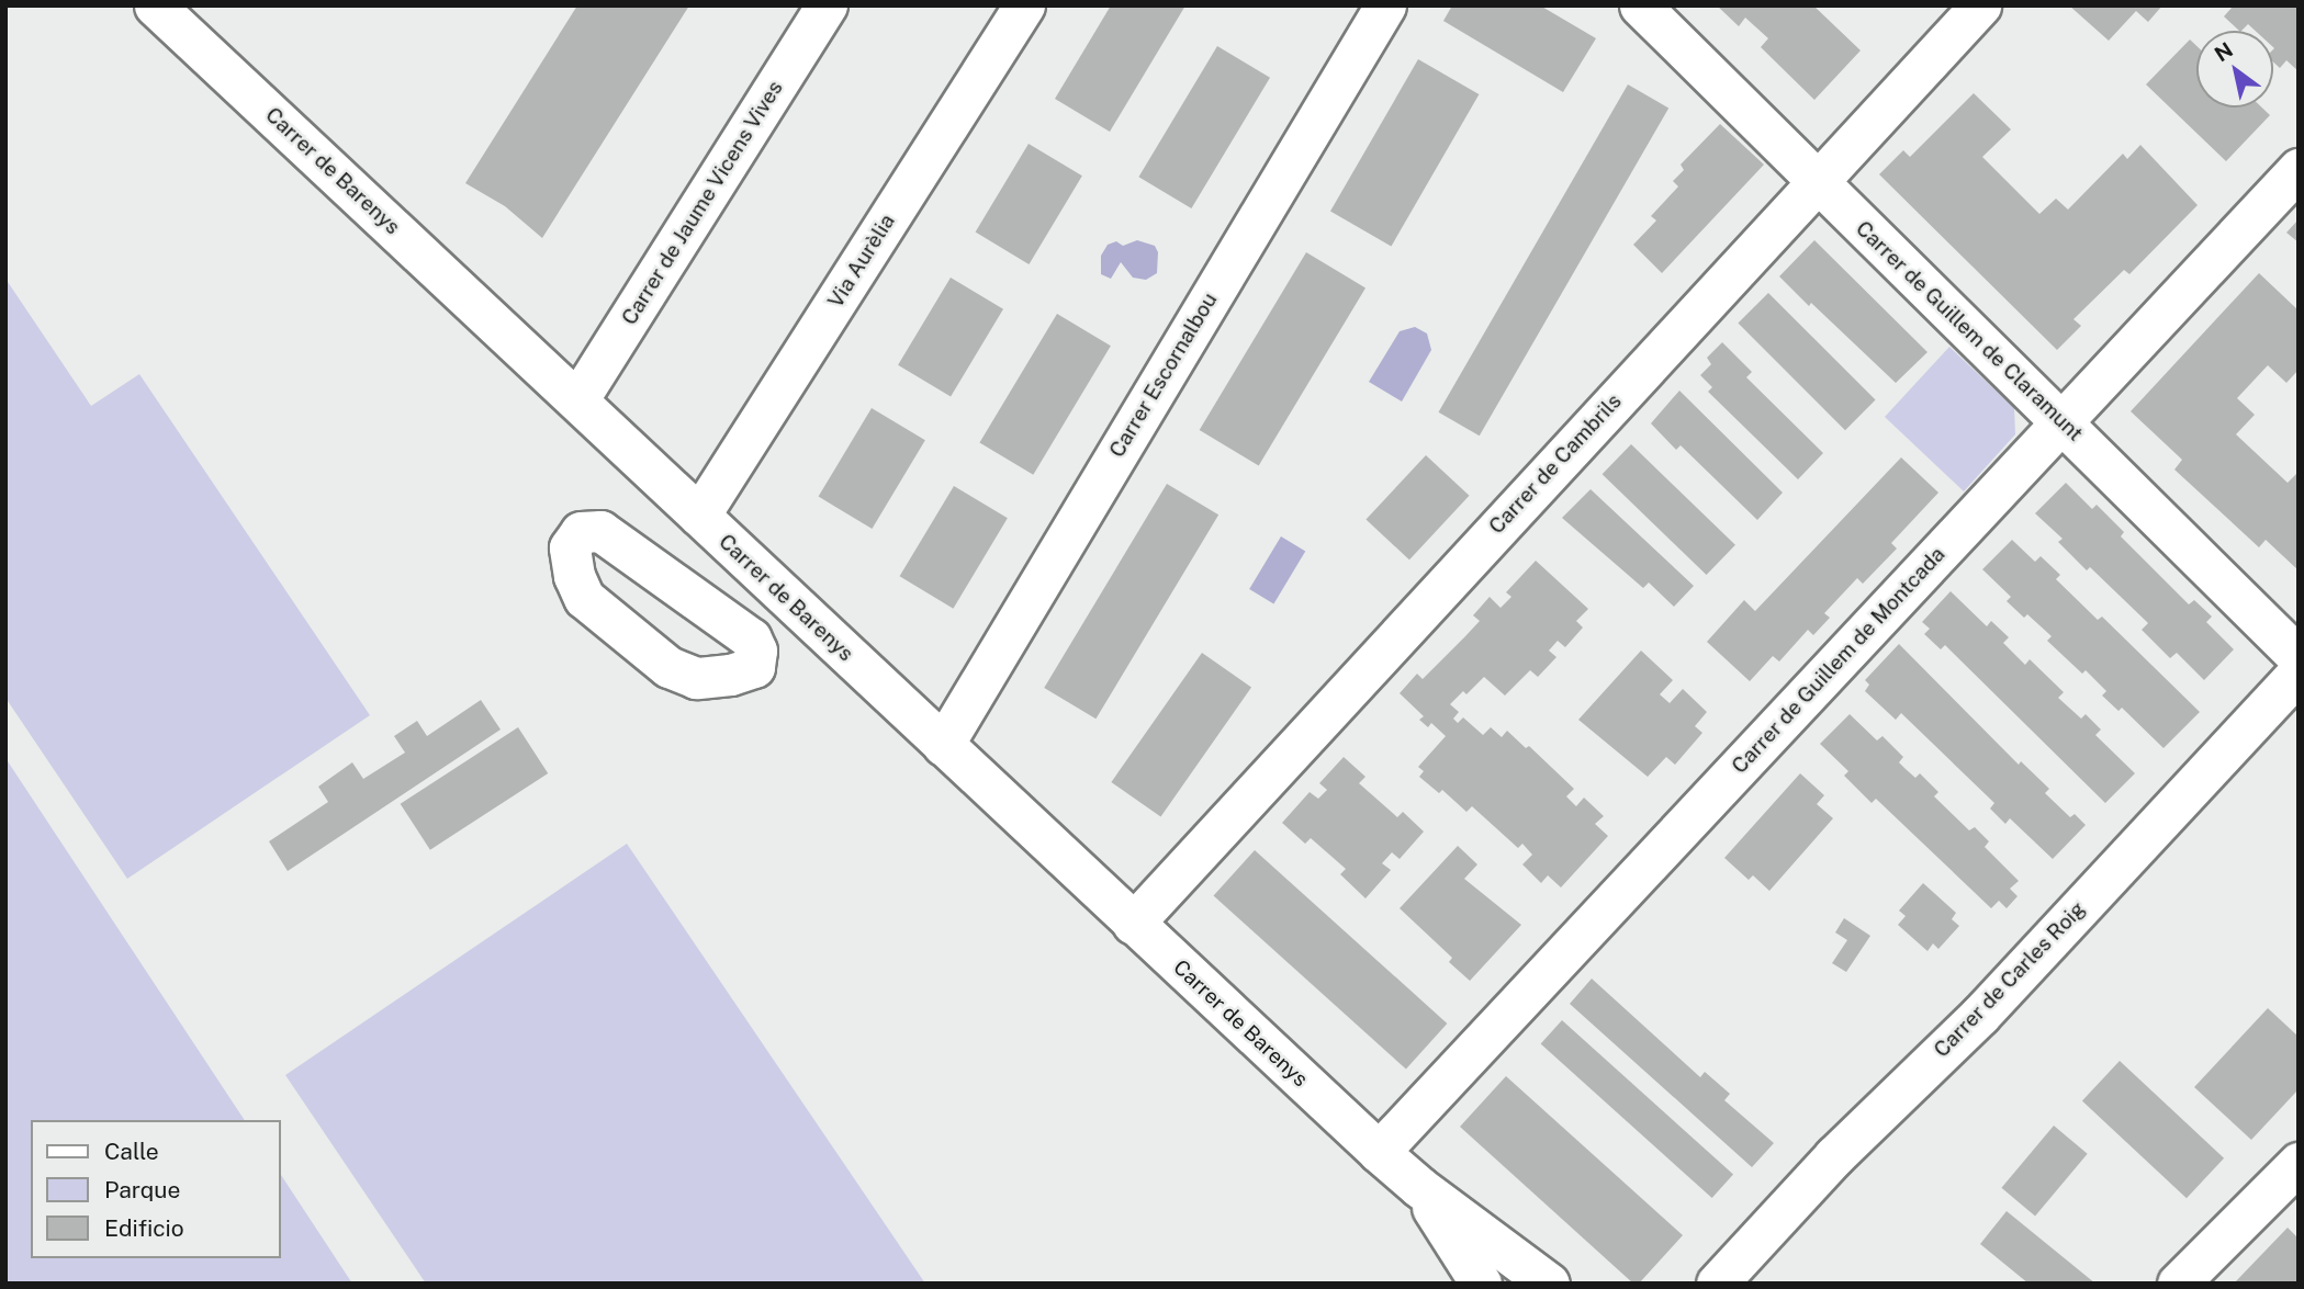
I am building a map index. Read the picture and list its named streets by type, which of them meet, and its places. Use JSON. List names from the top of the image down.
{
  "streets": {
    "street": [
      "Carrer de Barenys",
      "Carrer de Jaume Vicens Vives",
      "Via Aurèlia",
      "Carrer de Guillem de Claramunt",
      "Carrer Escornalbou",
      "Carrer de Cambrils",
      "Carrer de Guillem de Montcada",
      "Carrer de Carles Roig"
    ]
  },
  "crossings": [
    ["Carrer de Barenys", "Carrer de Jaume Vicens Vives"],
    ["Carrer de Barenys", "Via Aurèlia"],
    ["Carrer de Barenys", "Carrer Escornalbou"],
    ["Carrer de Barenys", "Carrer de Cambrils"],
    ["Carrer de Barenys", "Carrer de Guillem de Montcada"],
    ["Carrer de Guillem de Claramunt", "Carrer de Cambrils"],
    ["Carrer de Guillem de Claramunt", "Carrer de Guillem de Montcada"]
  ],
  "legend": ["Calle", "Parque", "Edificio"],
  "north": "top left"
}
